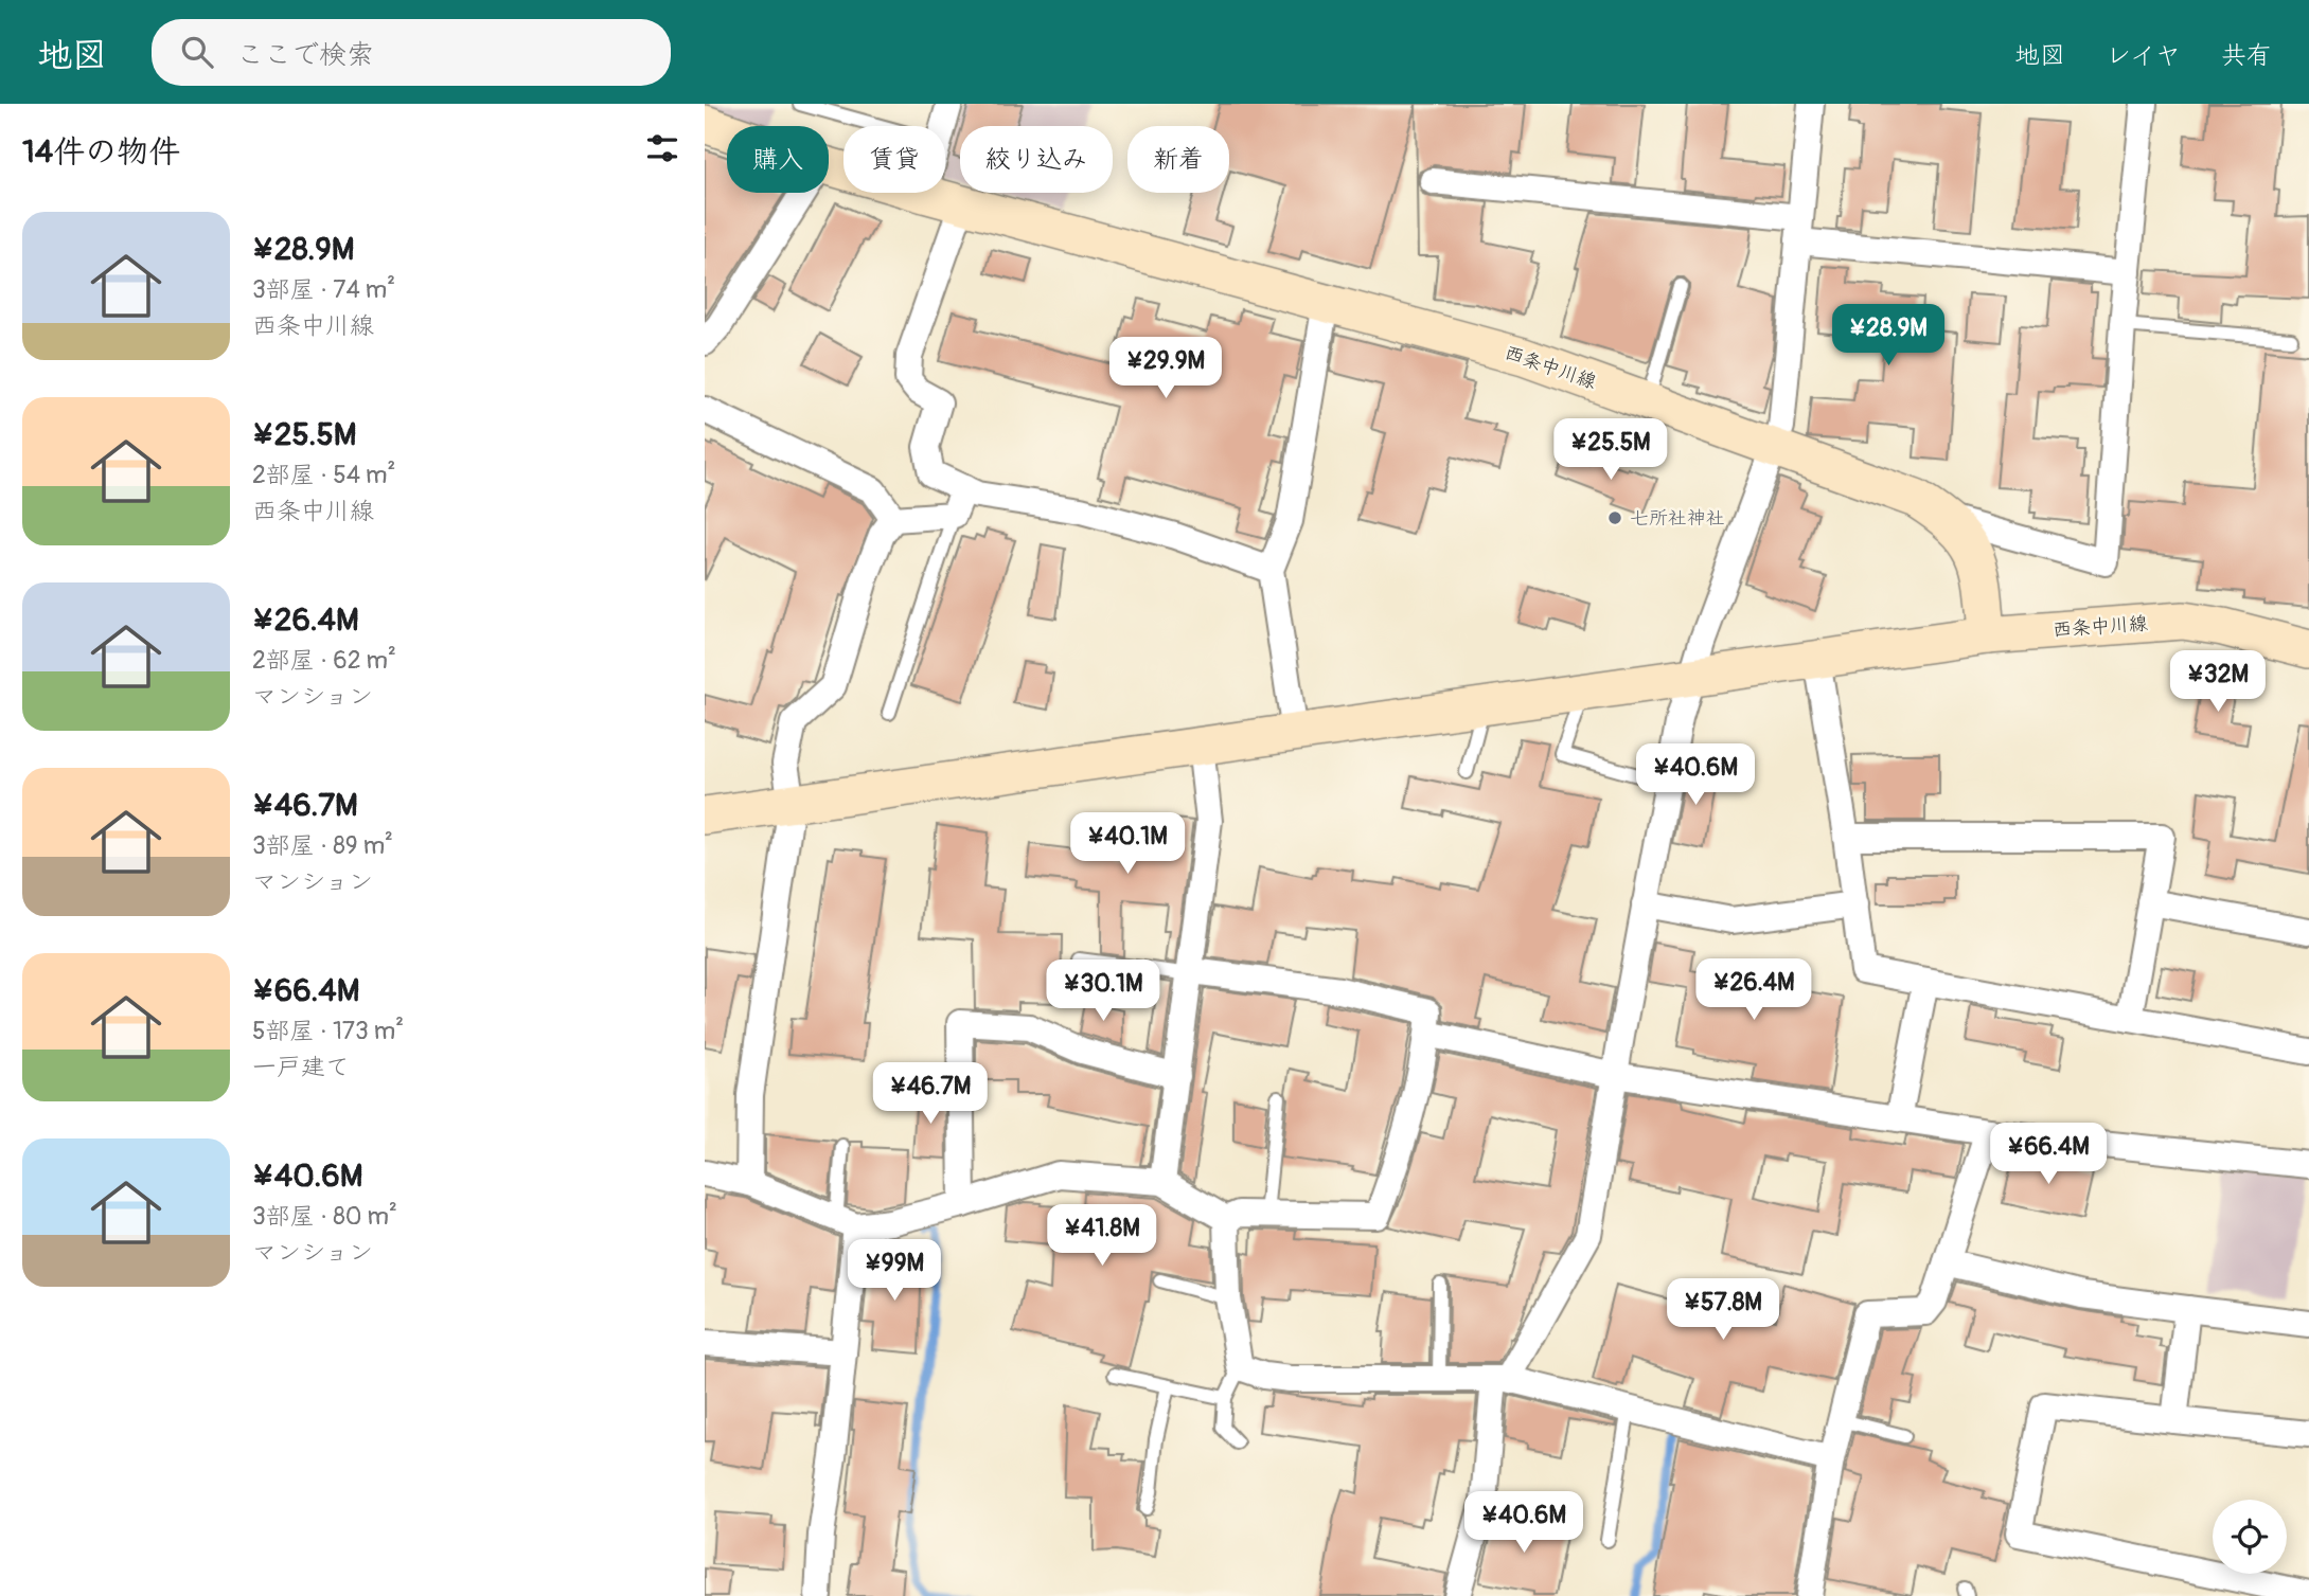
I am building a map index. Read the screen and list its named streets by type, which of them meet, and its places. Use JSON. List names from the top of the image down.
{
  "streets": {
    "main road": ["西条中川線"]
  },
  "places": ["七所社神社"],
  "page": {
    "header": "地図",
    "search": "ここで検索",
    "nav": ["地図", "レイヤ", "共有"],
    "heading": "14件の物件",
    "chip": [
      "購入",
      "賃貸",
      "絞り込み",
      "新着"
    ],
    "list": [
      {
        "name": "¥28.9M",
        "note": "3部屋 · 74 m² · 西条中川線"
      },
      {
        "name": "¥25.5M",
        "note": "2部屋 · 54 m² · 西条中川線"
      },
      {
        "name": "¥26.4M",
        "note": "2部屋 · 62 m² · マンション"
      },
      {
        "name": "¥46.7M",
        "note": "3部屋 · 89 m² · マンション"
      },
      {
        "name": "¥66.4M",
        "note": "5部屋 · 173 m² · 一戸建て"
      },
      {
        "name": "¥40.6M",
        "note": "3部屋 · 80 m² · マンション"
      }
    ],
    "price": [
      "¥28.9M",
      "¥29.9M",
      "¥25.5M",
      "¥32M",
      "¥40.6M",
      "¥40.1M",
      "¥26.4M",
      "¥30.1M",
      "¥46.7M",
      "¥66.4M",
      "¥41.8M",
      "¥99M",
      "¥57.8M",
      "¥40.6M"
    ]
  }
}
